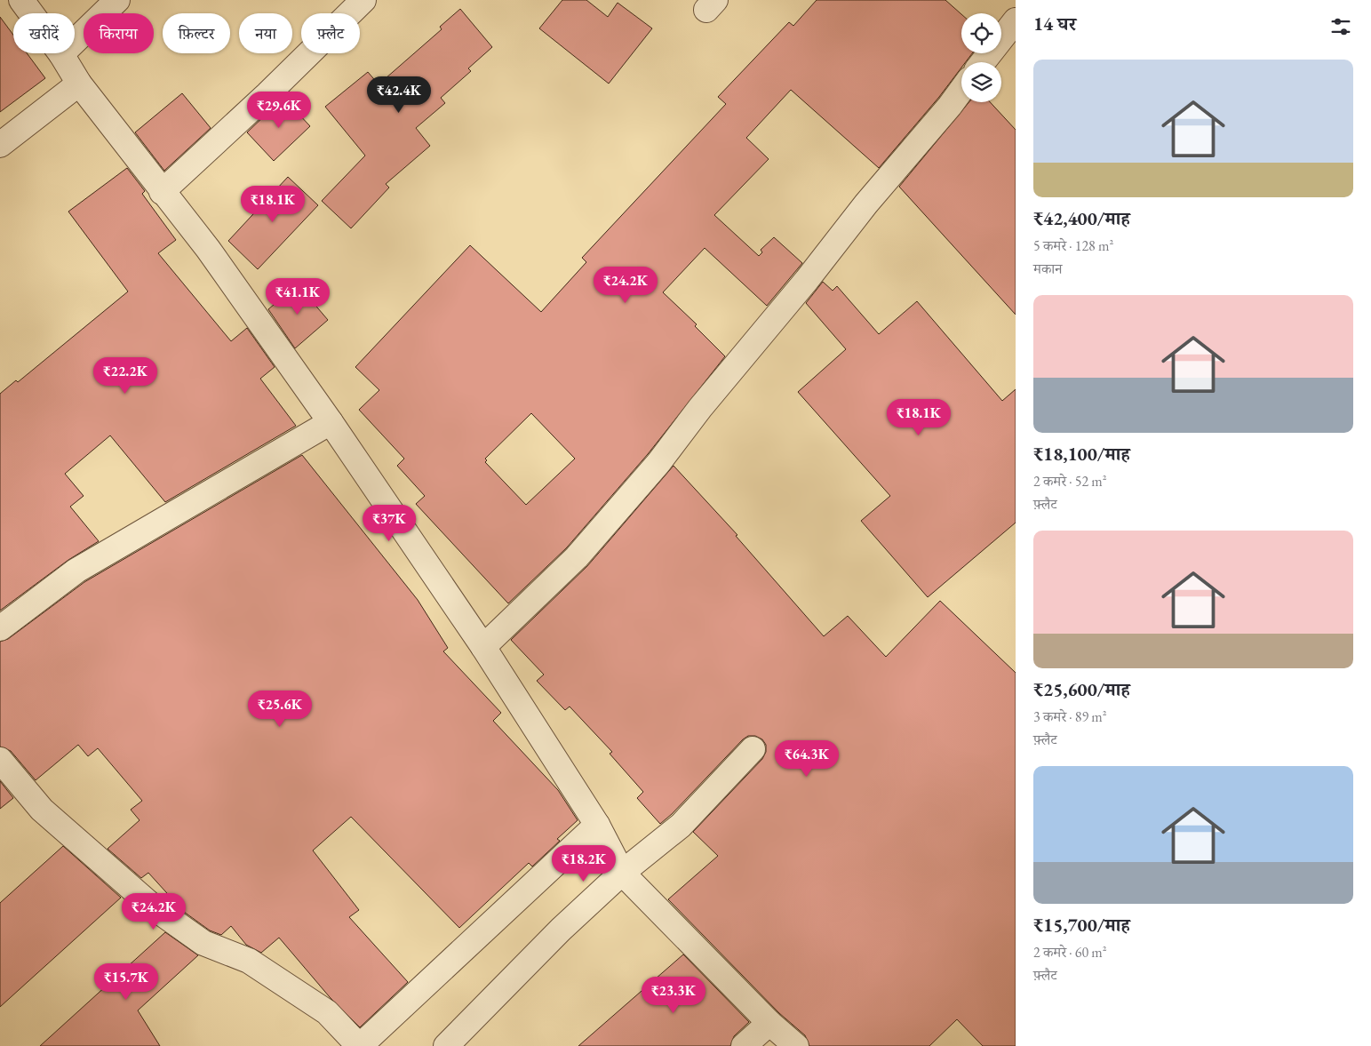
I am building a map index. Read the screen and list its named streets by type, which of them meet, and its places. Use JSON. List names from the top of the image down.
{
  "page": {
    "heading": "14 घर",
    "chip": [
      "खरीदें",
      "किराया",
      "फ़िल्टर",
      "नया",
      "फ़्लैट"
    ],
    "list": [
      {
        "name": "₹42,400/माह",
        "note": "5 कमरे · 128 m² · मकान"
      },
      {
        "name": "₹18,100/माह",
        "note": "2 कमरे · 52 m² · फ़्लैट"
      },
      {
        "name": "₹25,600/माह",
        "note": "3 कमरे · 89 m² · फ़्लैट"
      },
      {
        "name": "₹15,700/माह",
        "note": "2 कमरे · 60 m² · फ़्लैट"
      }
    ],
    "price": [
      "₹42.4K",
      "₹29.6K",
      "₹18.1K",
      "₹24.2K",
      "₹41.1K",
      "₹22.2K",
      "₹18.1K",
      "₹37K",
      "₹25.6K",
      "₹64.3K",
      "₹18.2K",
      "₹24.2K",
      "₹15.7K",
      "₹23.3K"
    ]
  }
}
